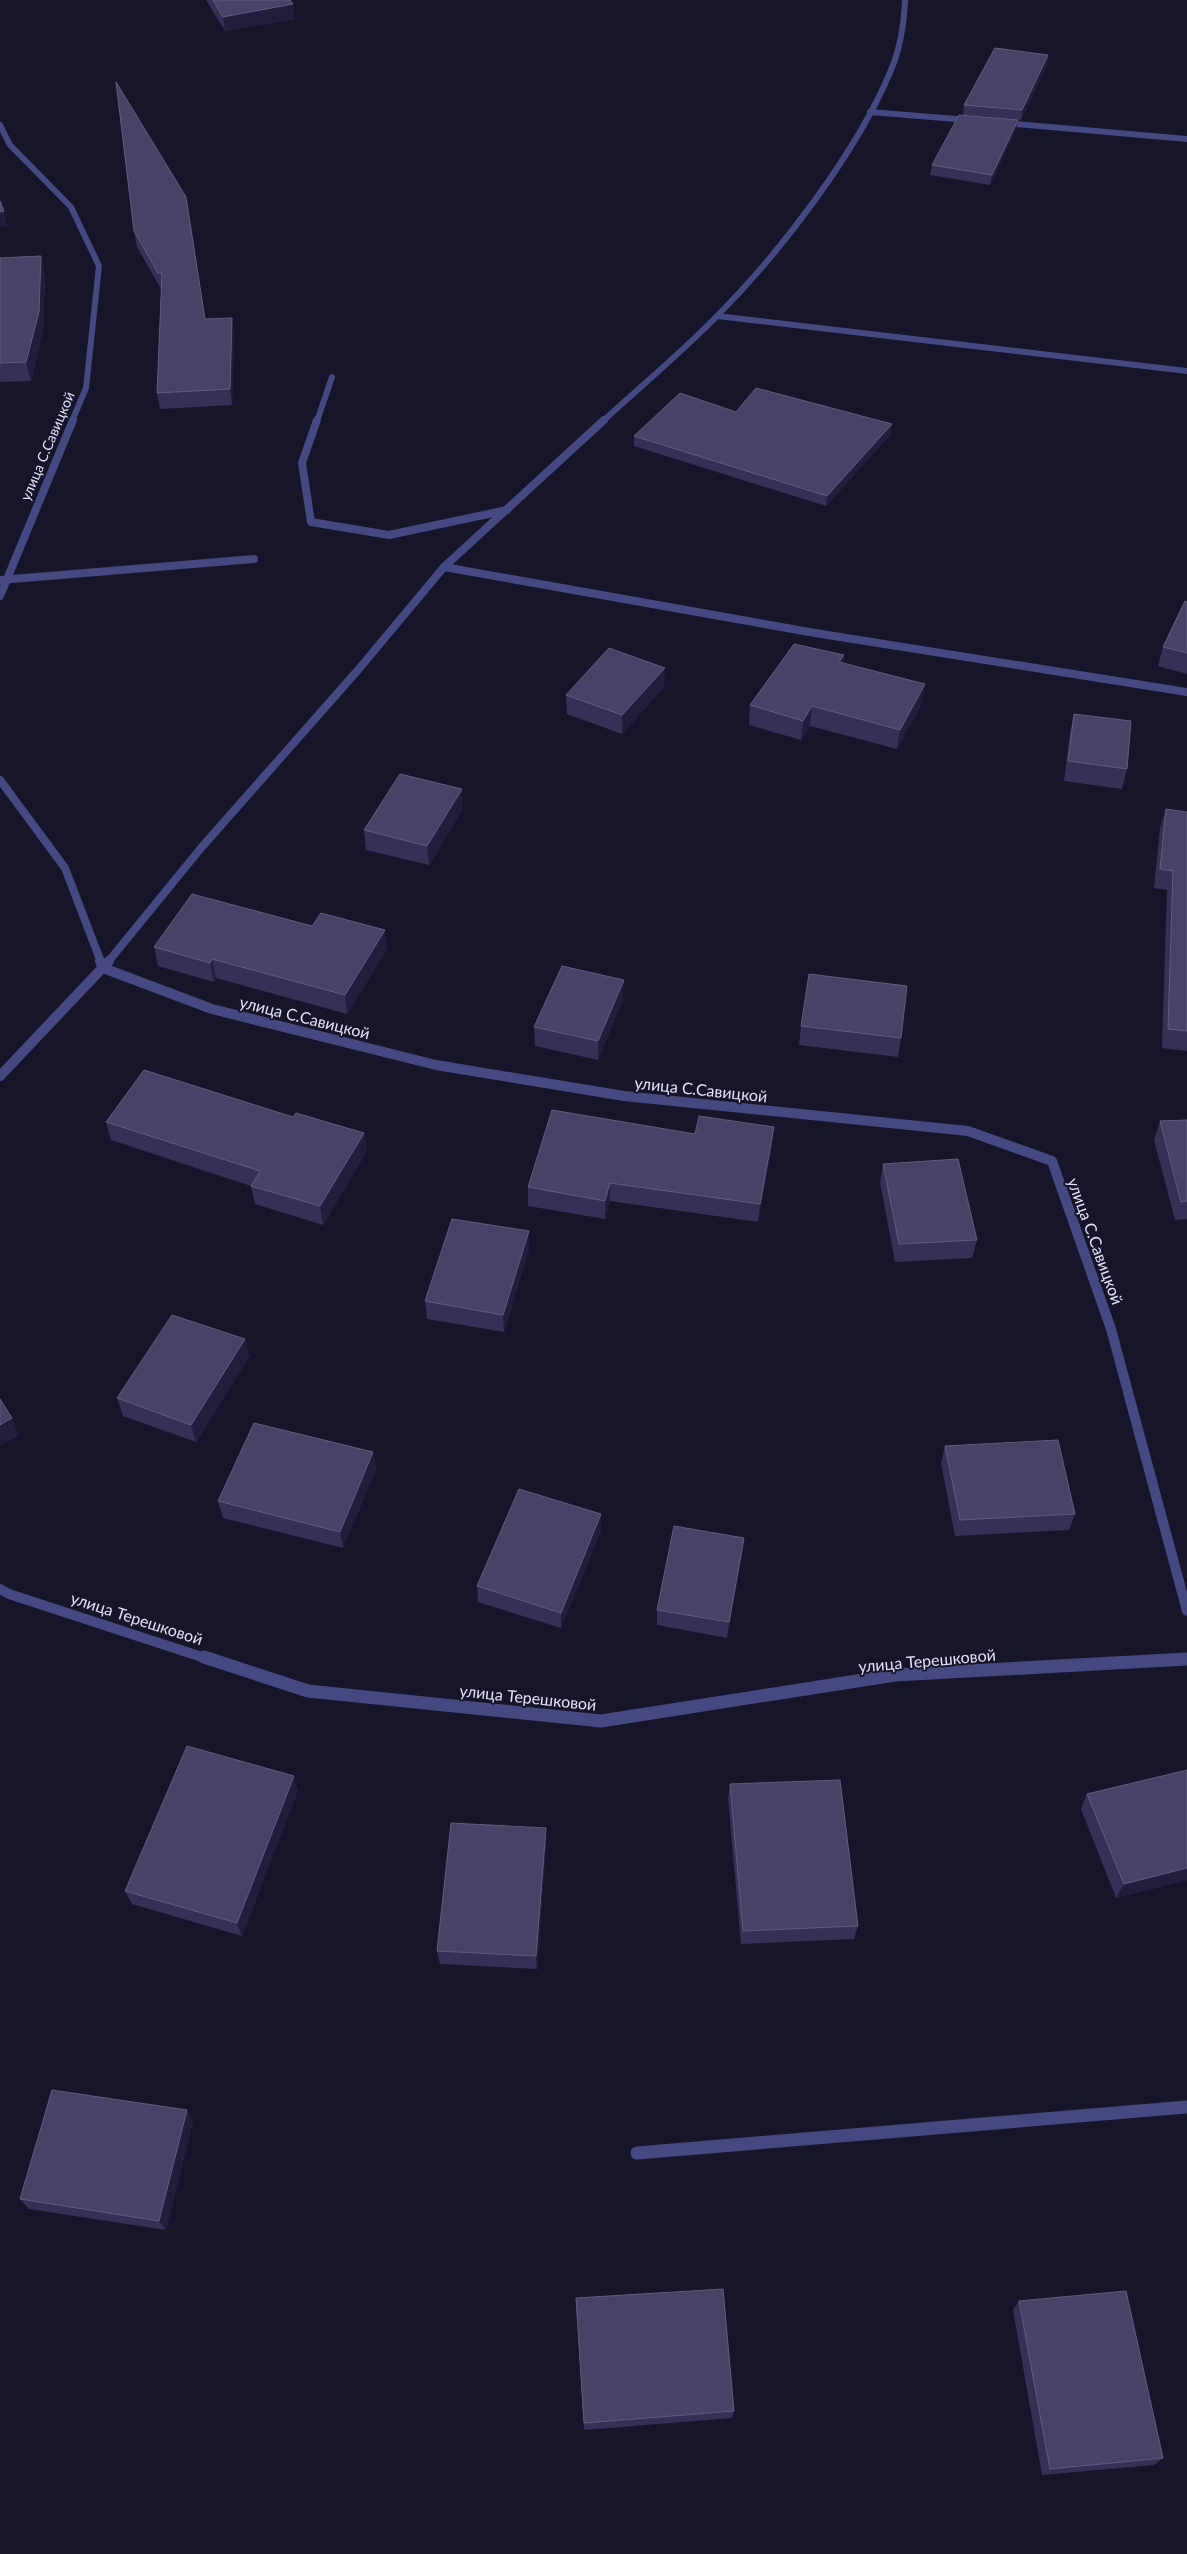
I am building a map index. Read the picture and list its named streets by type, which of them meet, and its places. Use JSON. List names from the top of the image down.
{
  "streets": {
    "street": ["улица С.Савицкой", "улица Терешковой"]
  }
}
